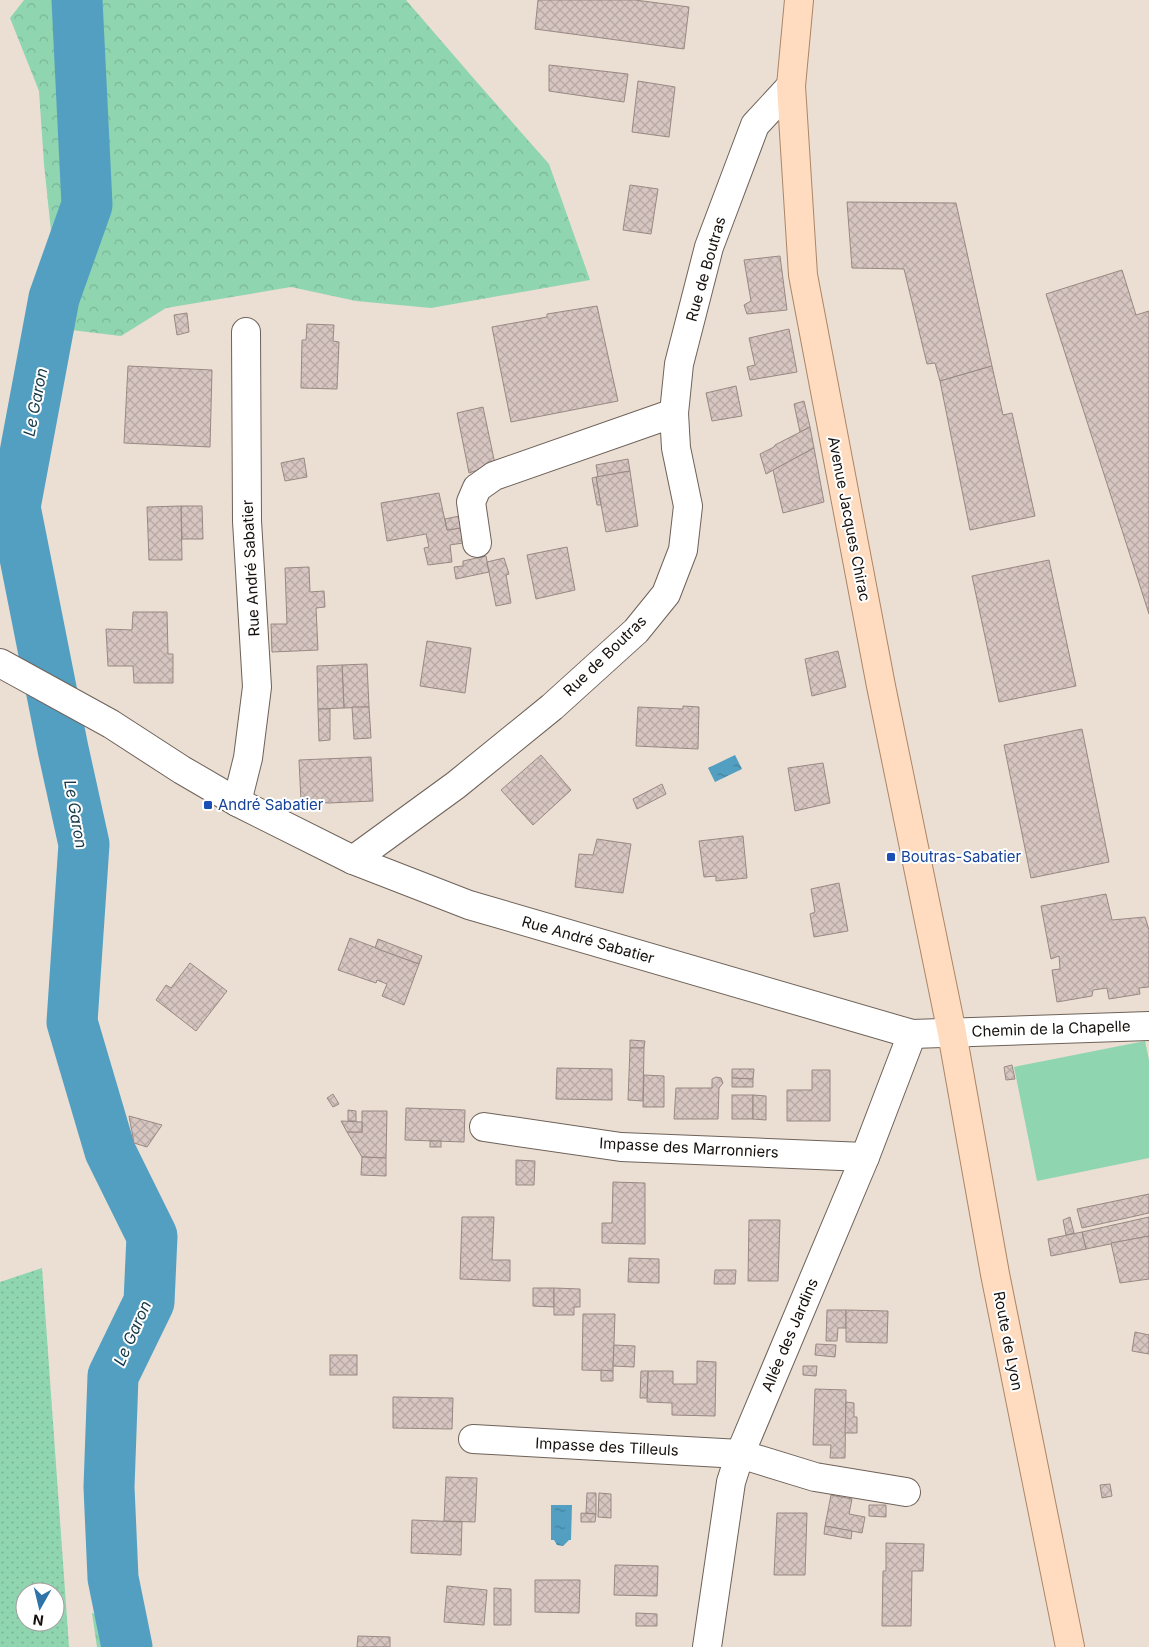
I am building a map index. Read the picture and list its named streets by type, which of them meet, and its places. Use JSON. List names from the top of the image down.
{
  "streets": {
    "main road": ["Avenue Jacques Chirac", "Route de Lyon"],
    "street": [
      "Rue de Boutras",
      "Rue André Sabatier",
      "Chemin de la Chapelle",
      "Impasse des Marronniers",
      "Allée des Jardins",
      "Impasse des Tilleuls"
    ]
  },
  "crossings": [
    ["Rue de Boutras", "Avenue Jacques Chirac"],
    ["Rue de Boutras", "Rue André Sabatier"],
    ["Avenue Jacques Chirac", "Rue André Sabatier"],
    ["Avenue Jacques Chirac", "Chemin de la Chapelle"],
    ["Avenue Jacques Chirac", "Route de Lyon"],
    ["Rue André Sabatier", "Chemin de la Chapelle"],
    ["Rue André Sabatier", "Allée des Jardins"],
    ["Rue André Sabatier", "Route de Lyon"],
    ["Chemin de la Chapelle", "Route de Lyon"],
    ["Impasse des Marronniers", "Allée des Jardins"],
    ["Allée des Jardins", "Impasse des Tilleuls"]
  ],
  "water": ["Le Garon"],
  "places": {
    "transit": ["André Sabatier", "Boutras-Sabatier"]
  },
  "north": "bottom"
}
